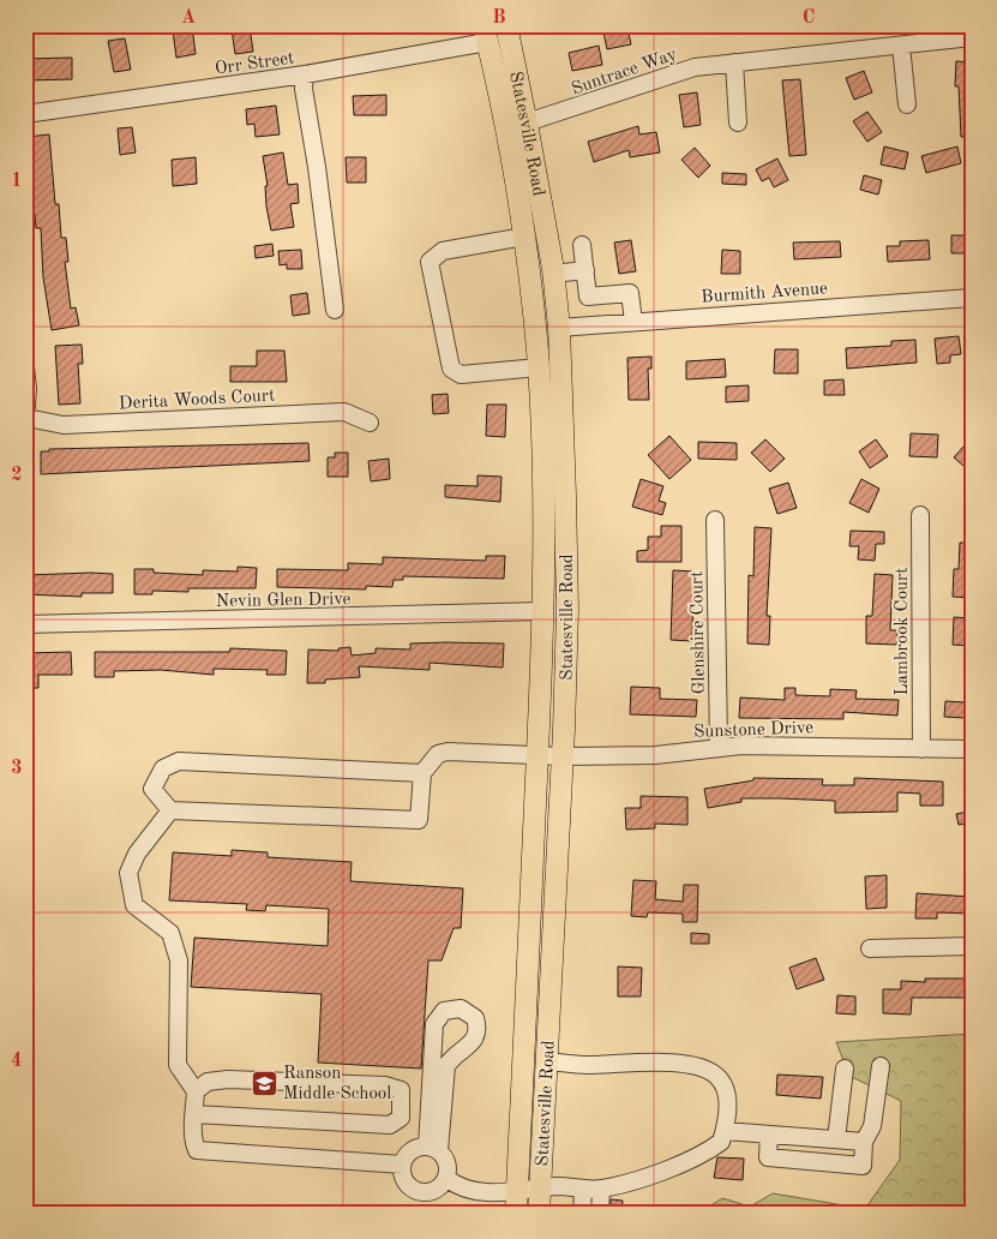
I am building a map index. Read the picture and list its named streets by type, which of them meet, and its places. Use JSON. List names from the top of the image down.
{
  "streets": {
    "main road": ["Statesville Road"],
    "street": [
      "Orr Street",
      "Suntrace Way",
      "Burmith Avenue",
      "Derita Woods Court",
      "Nevin Glen Drive",
      "Lambrook Court",
      "Glenshire Court",
      "Sunstone Drive"
    ]
  },
  "crossings": [
    ["Orr Street", "Statesville Road"],
    ["Suntrace Way", "Statesville Road"],
    ["Statesville Road", "Burmith Avenue"],
    ["Statesville Road", "Nevin Glen Drive"],
    ["Statesville Road", "Sunstone Drive"],
    ["Lambrook Court", "Sunstone Drive"],
    ["Glenshire Court", "Sunstone Drive"]
  ],
  "places": {
    "school or university": ["Ranson Middle School"]
  },
  "grid": {
    "columns": ["A", "B", "C"],
    "rows": [
      "1",
      "2",
      "3",
      "4"
    ]
  }
}
